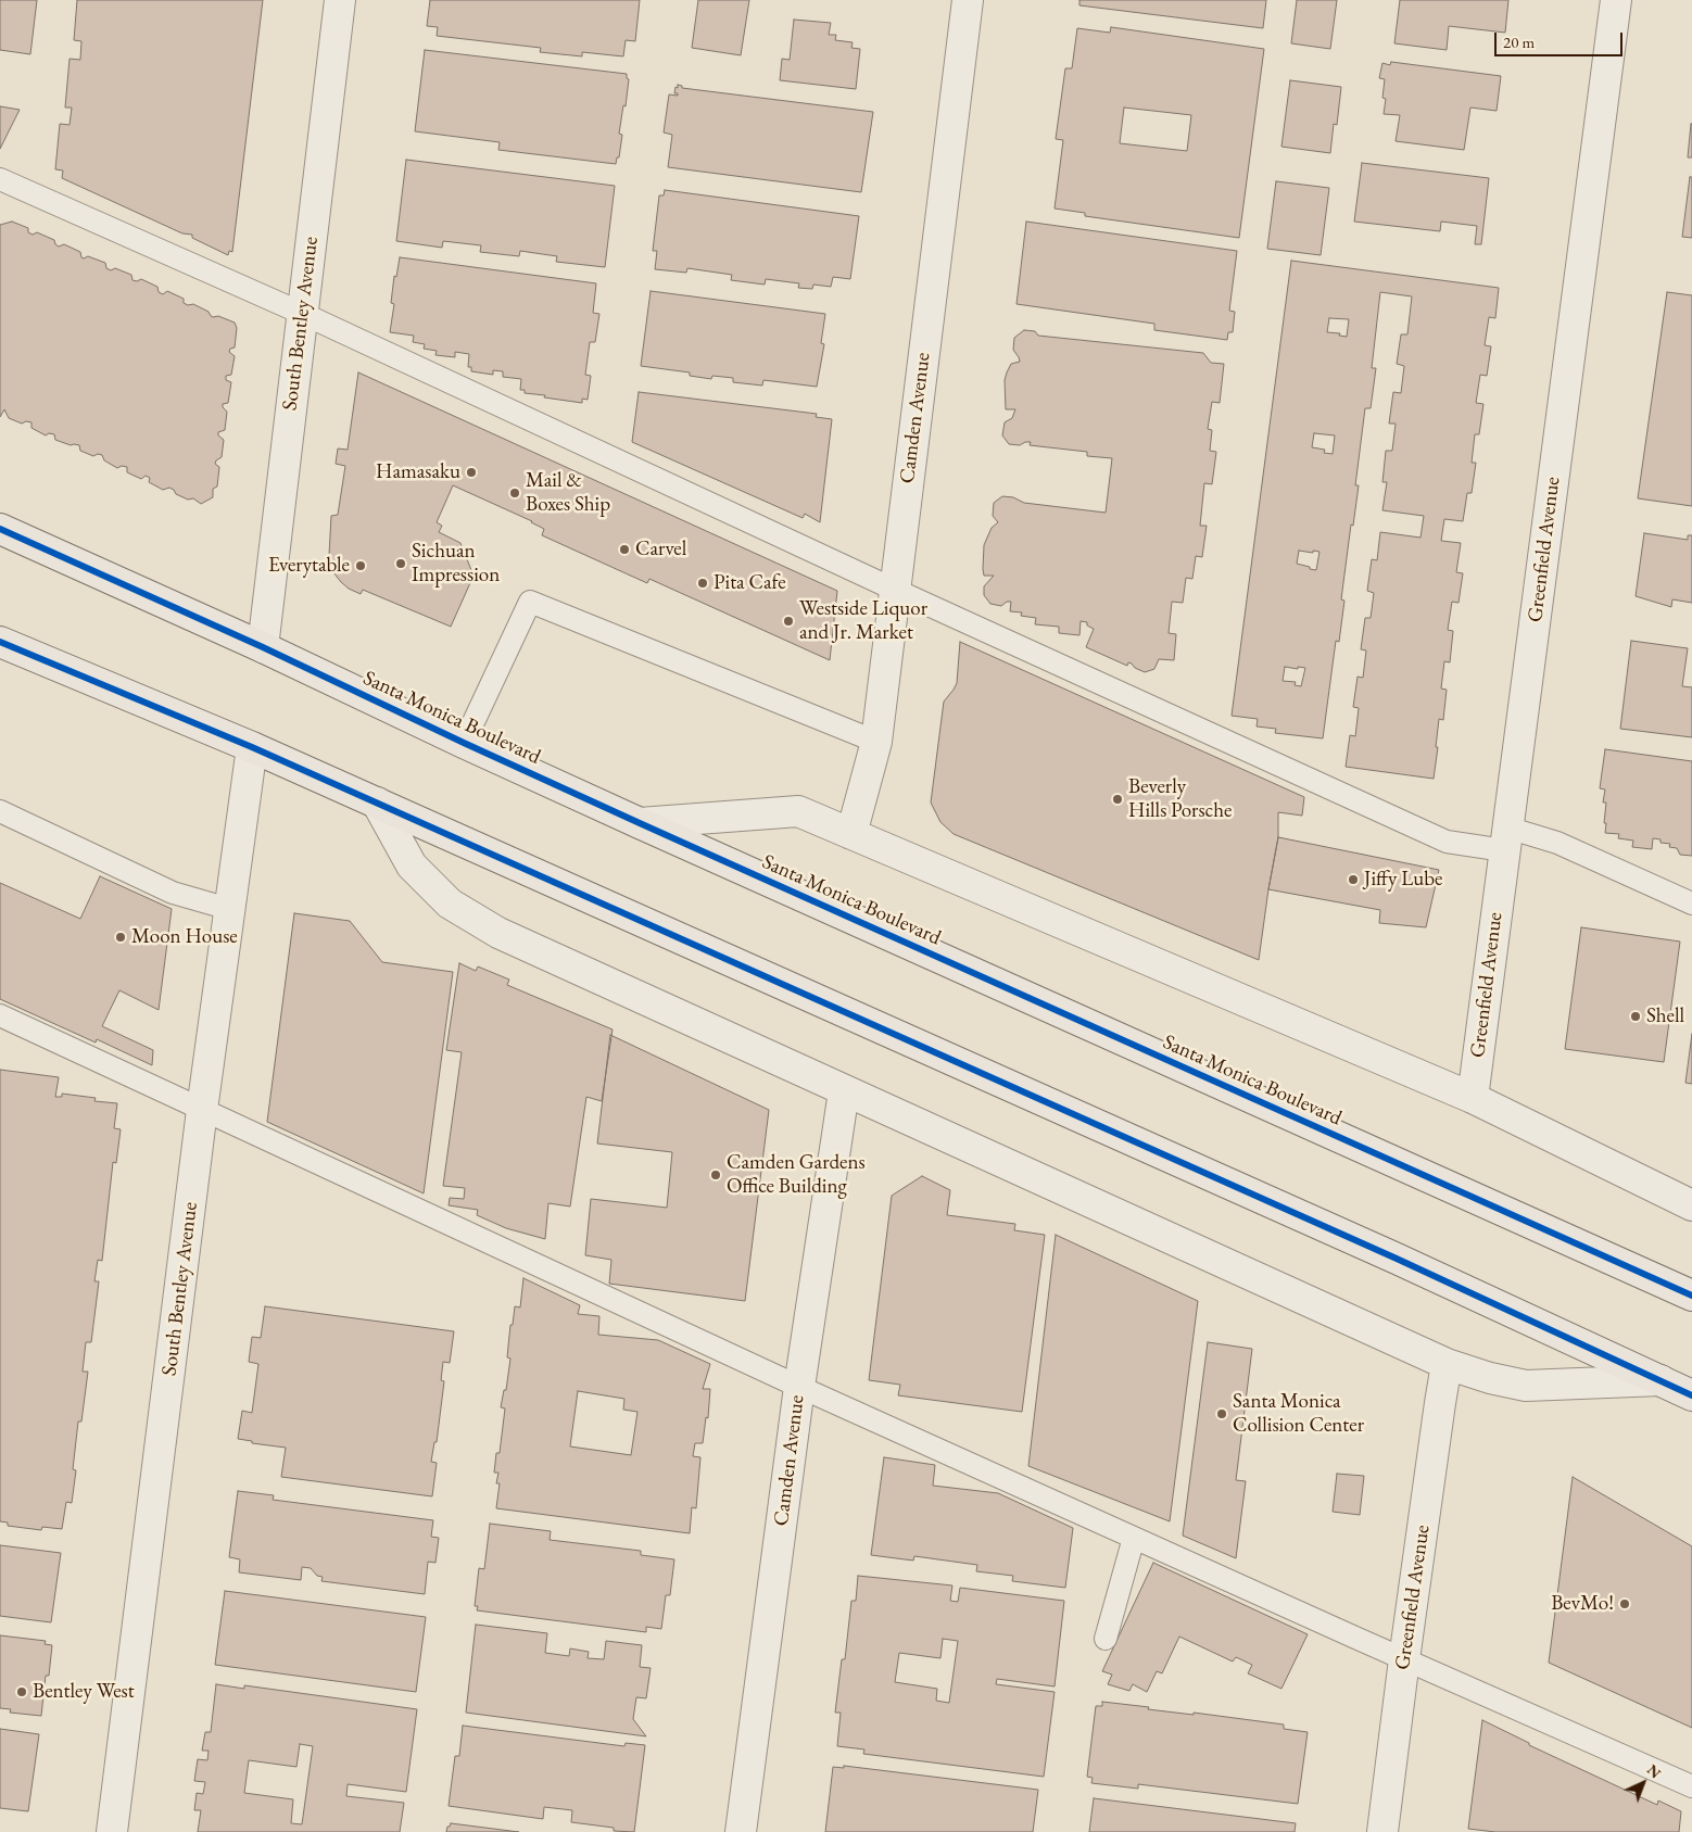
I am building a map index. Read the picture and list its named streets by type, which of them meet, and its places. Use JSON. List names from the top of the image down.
{
  "streets": {
    "main road": ["Santa Monica Boulevard"],
    "street": ["South Bentley Avenue", "Camden Avenue", "Greenfield Avenue"]
  },
  "crossings": [
    ["South Bentley Avenue", "Santa Monica Boulevard"],
    ["Camden Avenue", "Santa Monica Boulevard"],
    ["Greenfield Avenue", "Santa Monica Boulevard"]
  ],
  "places": [
    "Hamasaku",
    "Mail & Boxes Ship",
    "Carvel",
    "Sichuan Impression",
    "Everytable",
    "Pita Cafe",
    "Westside Liquor and Jr. Market",
    "Beverly Hills Porsche",
    "Jiffy Lube",
    "Moon House",
    "Shell",
    "Camden Gardens Office Building",
    "Santa Monica Collision Center",
    "BevMo!",
    "Bentley West"
  ],
  "scale_bar": "20 m",
  "north": "top right"
}
